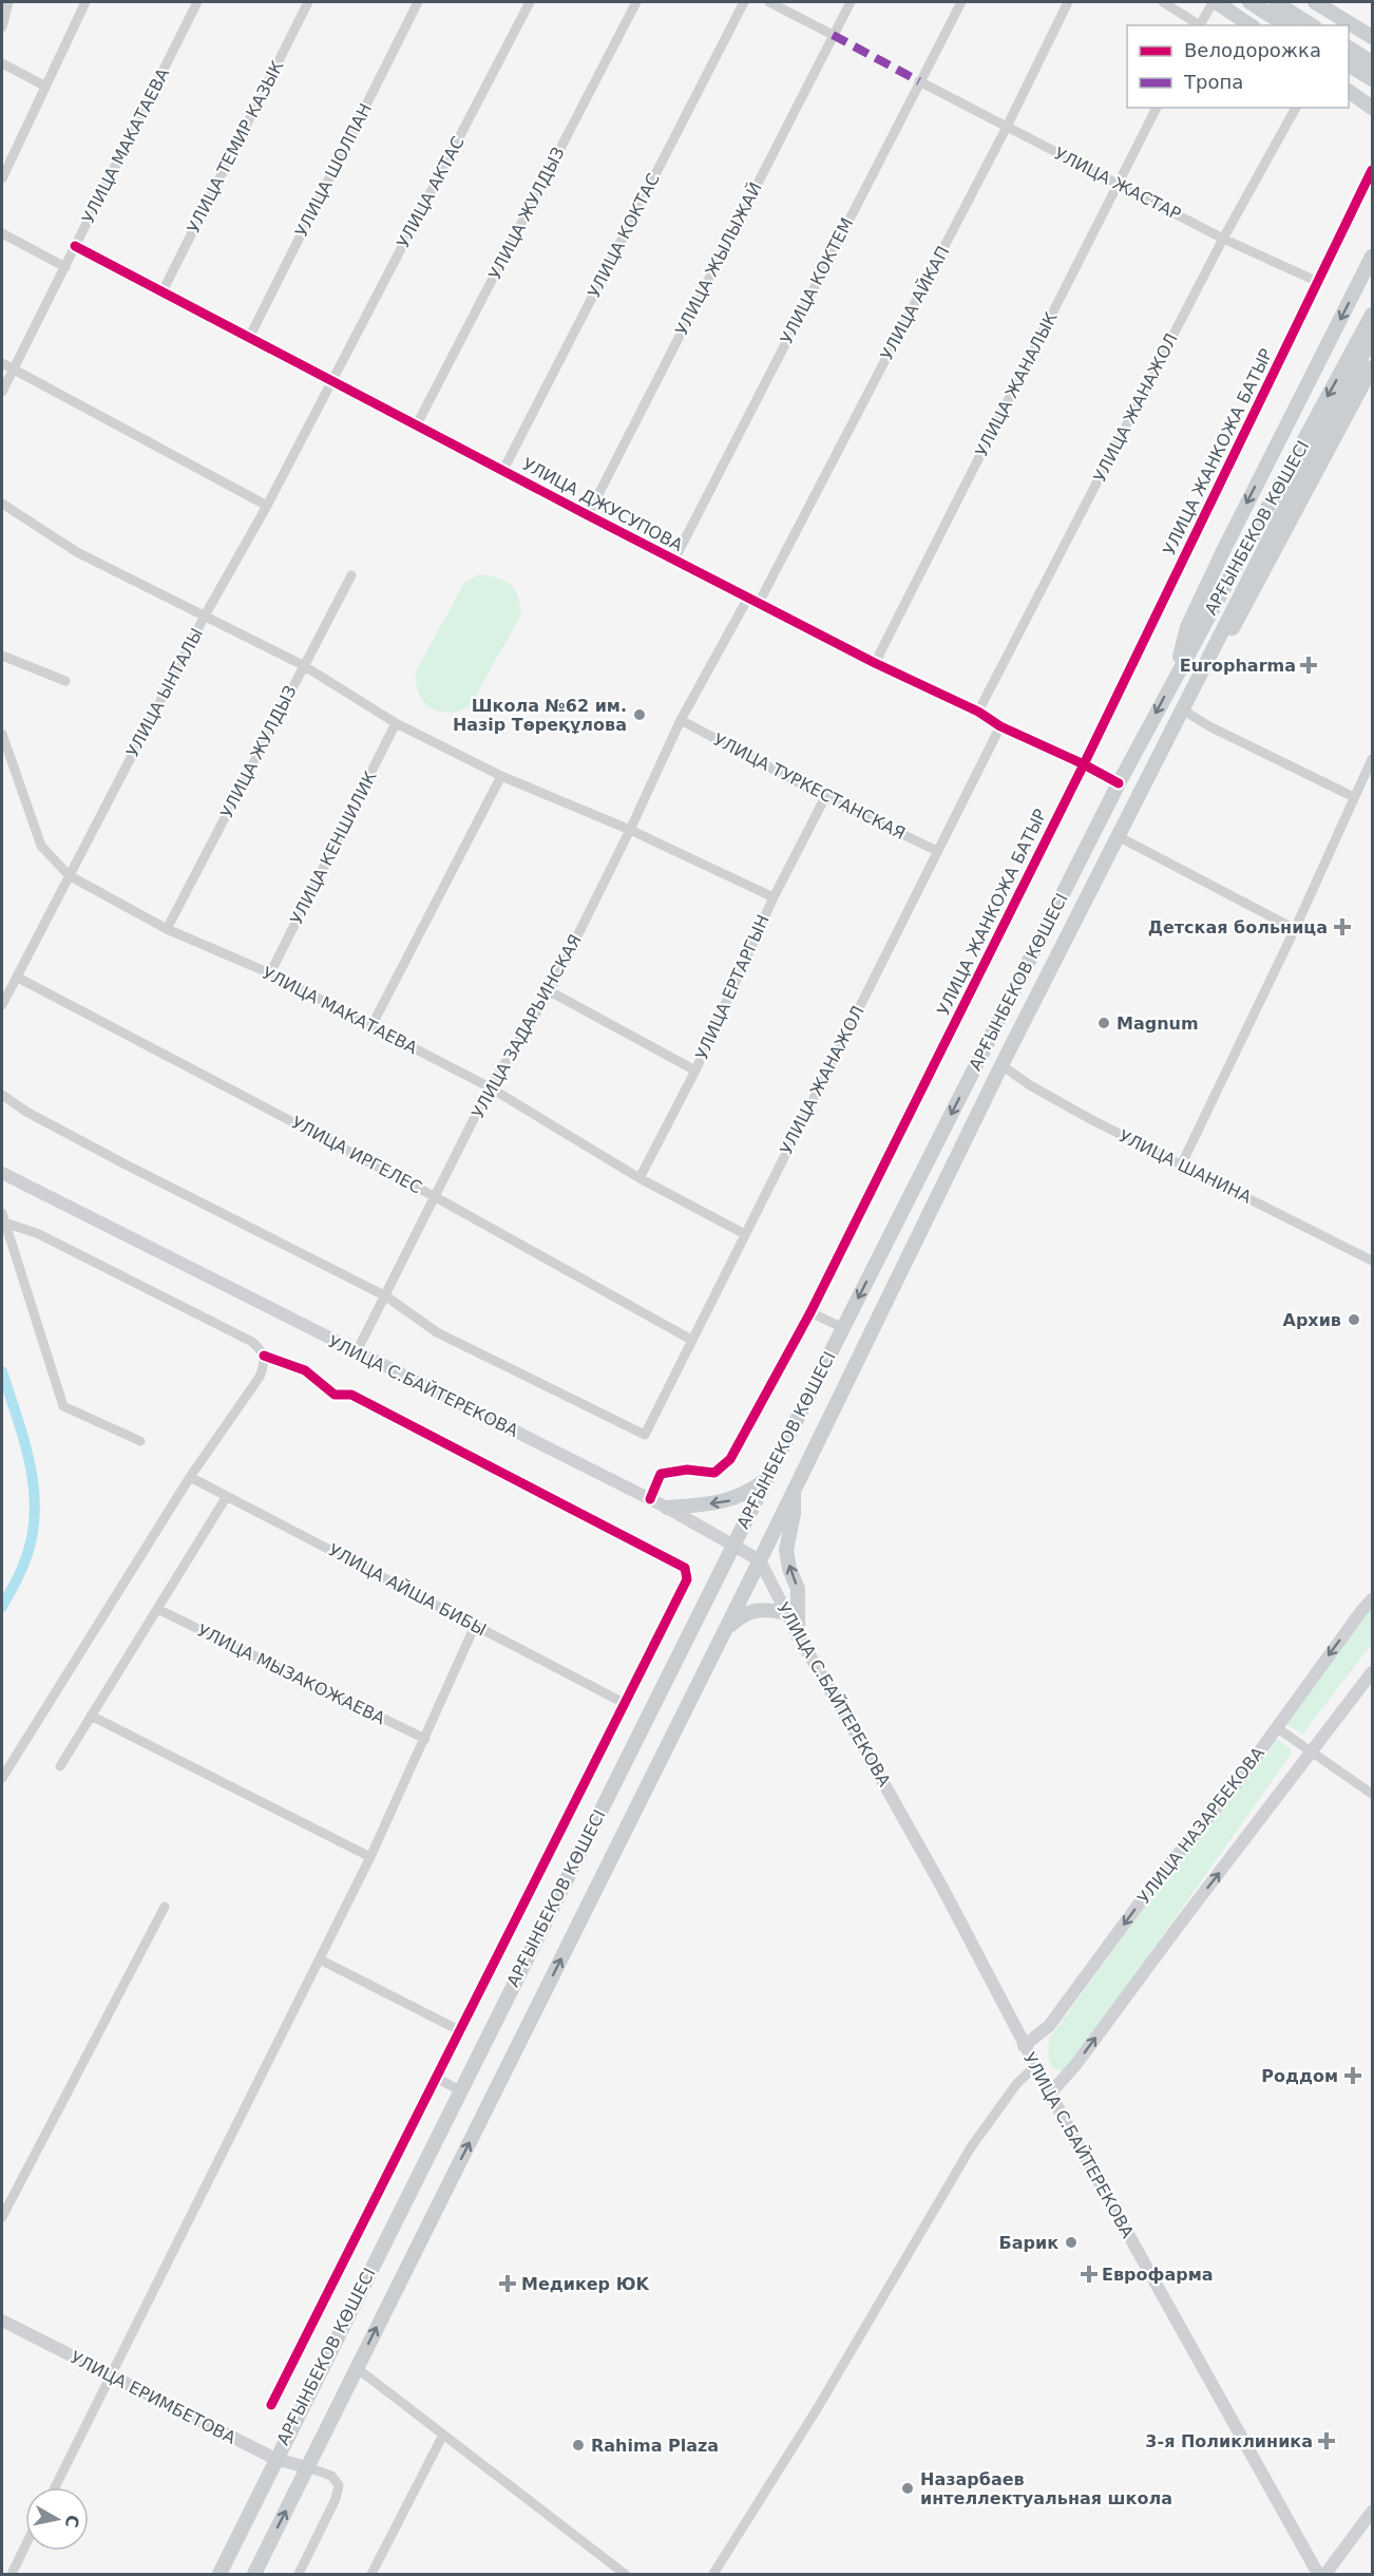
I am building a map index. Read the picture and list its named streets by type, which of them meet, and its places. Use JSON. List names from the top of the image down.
{
  "streets": {
    "main road": [
      "АРҒЫНБЕКОВ КӨШЕСІ",
      "УЛИЦА С.БАЙТЕРЕКОВА",
      "УЛИЦА НАЗАРБЕКОВА",
      "УЛИЦА ЕРИМБЕТОВА"
    ],
    "street": [
      "УЛИЦА МАКАТАЕВА",
      "УЛИЦА ТЕМИР КАЗЫК",
      "УЛИЦА ШОЛПАН",
      "УЛИЦА ЖАСТАР",
      "УЛИЦА АКТАС",
      "УЛИЦА ЖУЛДЫЗ",
      "УЛИЦА КОКТАС",
      "УЛИЦА ЖЫЛЫЖАЙ",
      "УЛИЦА КОКТЕМ",
      "УЛИЦА АЙКАП",
      "УЛИЦА ЖАНАЛЫК",
      "УЛИЦА ЖАНАЖОЛ",
      "УЛИЦА ЖАНКОЖА БАТЫР",
      "УЛИЦА ДЖУСУПОВА",
      "УЛИЦА ЫНТАЛЫ",
      "УЛИЦА ТУРКЕСТАНСКАЯ",
      "УЛИЦА КЕНШИЛИК",
      "УЛИЦА ЕРТАРГЫН",
      "УЛИЦА ЗАДАРЬИНСКАЯ",
      "УЛИЦА ИРГЕЛЕС",
      "УЛИЦА ШАНИНА",
      "УЛИЦА АЙША БИБЫ",
      "УЛИЦА МЫЗАКОЖАЕВА"
    ]
  },
  "crossings": [
    ["УЛИЦА МАКАТАЕВА", "УЛИЦА ЖУЛДЫЗ"],
    ["УЛИЦА МАКАТАЕВА", "УЛИЦА ЖАНАЖОЛ"],
    ["УЛИЦА МАКАТАЕВА", "УЛИЦА ДЖУСУПОВА"],
    ["УЛИЦА МАКАТАЕВА", "УЛИЦА ЫНТАЛЫ"],
    ["УЛИЦА МАКАТАЕВА", "УЛИЦА КЕНШИЛИК"],
    ["УЛИЦА МАКАТАЕВА", "УЛИЦА ЕРТАРГЫН"],
    ["УЛИЦА МАКАТАЕВА", "УЛИЦА ЗАДАРЬИНСКАЯ"],
    ["УЛИЦА ТЕМИР КАЗЫК", "УЛИЦА ДЖУСУПОВА"],
    ["УЛИЦА ШОЛПАН", "УЛИЦА ДЖУСУПОВА"],
    ["УЛИЦА ЖАСТАР", "УЛИЦА КОКТЕМ"],
    ["УЛИЦА ЖАСТАР", "УЛИЦА АЙКАП"],
    ["УЛИЦА ЖАСТАР", "УЛИЦА ЖАНАЛЫК"],
    ["УЛИЦА ЖАСТАР", "УЛИЦА ЖАНАЖОЛ"],
    ["УЛИЦА ЖАСТАР", "УЛИЦА ЖАНКОЖА БАТЫР"],
    ["УЛИЦА АКТАС", "УЛИЦА ДЖУСУПОВА"],
    ["УЛИЦА АКТАС", "УЛИЦА ЫНТАЛЫ"],
    ["УЛИЦА ЖУЛДЫЗ", "УЛИЦА ДЖУСУПОВА"],
    ["УЛИЦА КОКТАС", "УЛИЦА ДЖУСУПОВА"],
    ["УЛИЦА ЖЫЛЫЖАЙ", "УЛИЦА ДЖУСУПОВА"],
    ["УЛИЦА КОКТЕМ", "УЛИЦА ДЖУСУПОВА"],
    ["УЛИЦА АЙКАП", "УЛИЦА ДЖУСУПОВА"],
    ["УЛИЦА ЖАНАЛЫК", "УЛИЦА ДЖУСУПОВА"],
    ["УЛИЦА ЖАНАЖОЛ", "УЛИЦА ДЖУСУПОВА"],
    ["УЛИЦА ЖАНАЖОЛ", "УЛИЦА ТУРКЕСТАНСКАЯ"],
    ["УЛИЦА ЖАНАЖОЛ", "УЛИЦА ЗАДАРЬИНСКАЯ"],
    ["УЛИЦА ЖАНАЖОЛ", "УЛИЦА ИРГЕЛЕС"],
    ["УЛИЦА ЖАНКОЖА БАТЫР", "УЛИЦА ДЖУСУПОВА"],
    ["УЛИЦА ЖАНКОЖА БАТЫР", "УЛИЦА С.БАЙТЕРЕКОВА"],
    ["УЛИЦА ДЖУСУПОВА", "АРҒЫНБЕКОВ КӨШЕСІ"],
    ["УЛИЦА ДЖУСУПОВА", "УЛИЦА ЫНТАЛЫ"],
    ["УЛИЦА ДЖУСУПОВА", "УЛИЦА ЗАДАРЬИНСКАЯ"],
    ["АРҒЫНБЕКОВ КӨШЕСІ", "УЛИЦА ШАНИНА"],
    ["АРҒЫНБЕКОВ КӨШЕСІ", "УЛИЦА С.БАЙТЕРЕКОВА"],
    ["АРҒЫНБЕКОВ КӨШЕСІ", "УЛИЦА ЕРИМБЕТОВА"],
    ["УЛИЦА ЫНТАЛЫ", "УЛИЦА ИРГЕЛЕС"],
    ["УЛИЦА ТУРКЕСТАНСКАЯ", "УЛИЦА ЕРТАРГЫН"],
    ["УЛИЦА ТУРКЕСТАНСКАЯ", "УЛИЦА ЗАДАРЬИНСКАЯ"],
    ["УЛИЦА ЗАДАРЬИНСКАЯ", "УЛИЦА ИРГЕЛЕС"],
    ["УЛИЦА ЗАДАРЬИНСКАЯ", "УЛИЦА С.БАЙТЕРЕКОВА"],
    ["УЛИЦА С.БАЙТЕРЕКОВА", "УЛИЦА НАЗАРБЕКОВА"]
  ],
  "places": {
    "health": [
      "Europharma",
      "Детская больница",
      "Роддом",
      "Еврофарма",
      "Медикер ЮK",
      "3-я Поликлиника"
    ],
    "other": [
      "Школа №62 им. Назір Төреқұлова",
      "Magnum",
      "Архив",
      "Барик",
      "Rahima Plaza",
      "Назарбаев интеллектуальная школа"
    ]
  },
  "legend": ["Велодорожка", "Тропа"],
  "north": "right"
}
